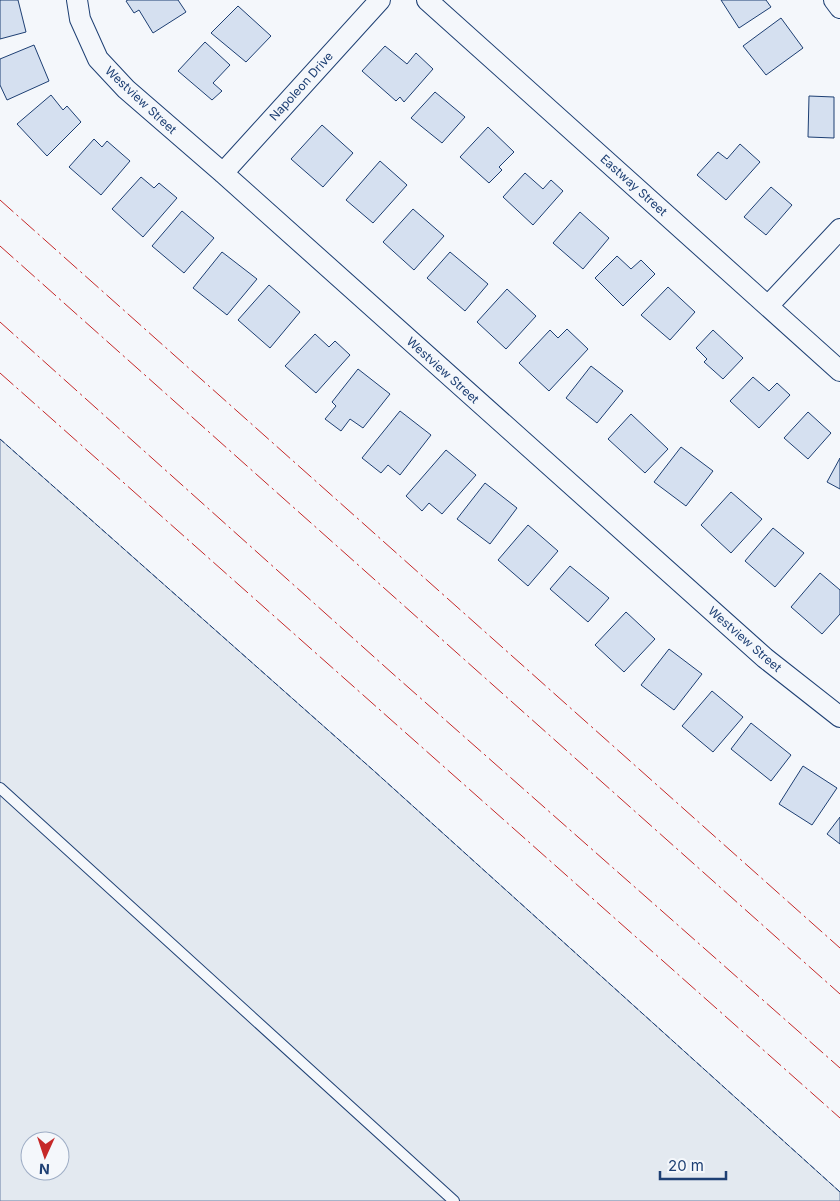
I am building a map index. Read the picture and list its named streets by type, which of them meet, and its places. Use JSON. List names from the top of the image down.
{
  "streets": {
    "street": ["Napoleon Drive", "Westview Street", "Eastway Street"]
  },
  "crossings": [
    ["Napoleon Drive", "Westview Street"]
  ],
  "scale_bar": "20 m",
  "north": "bottom"
}
